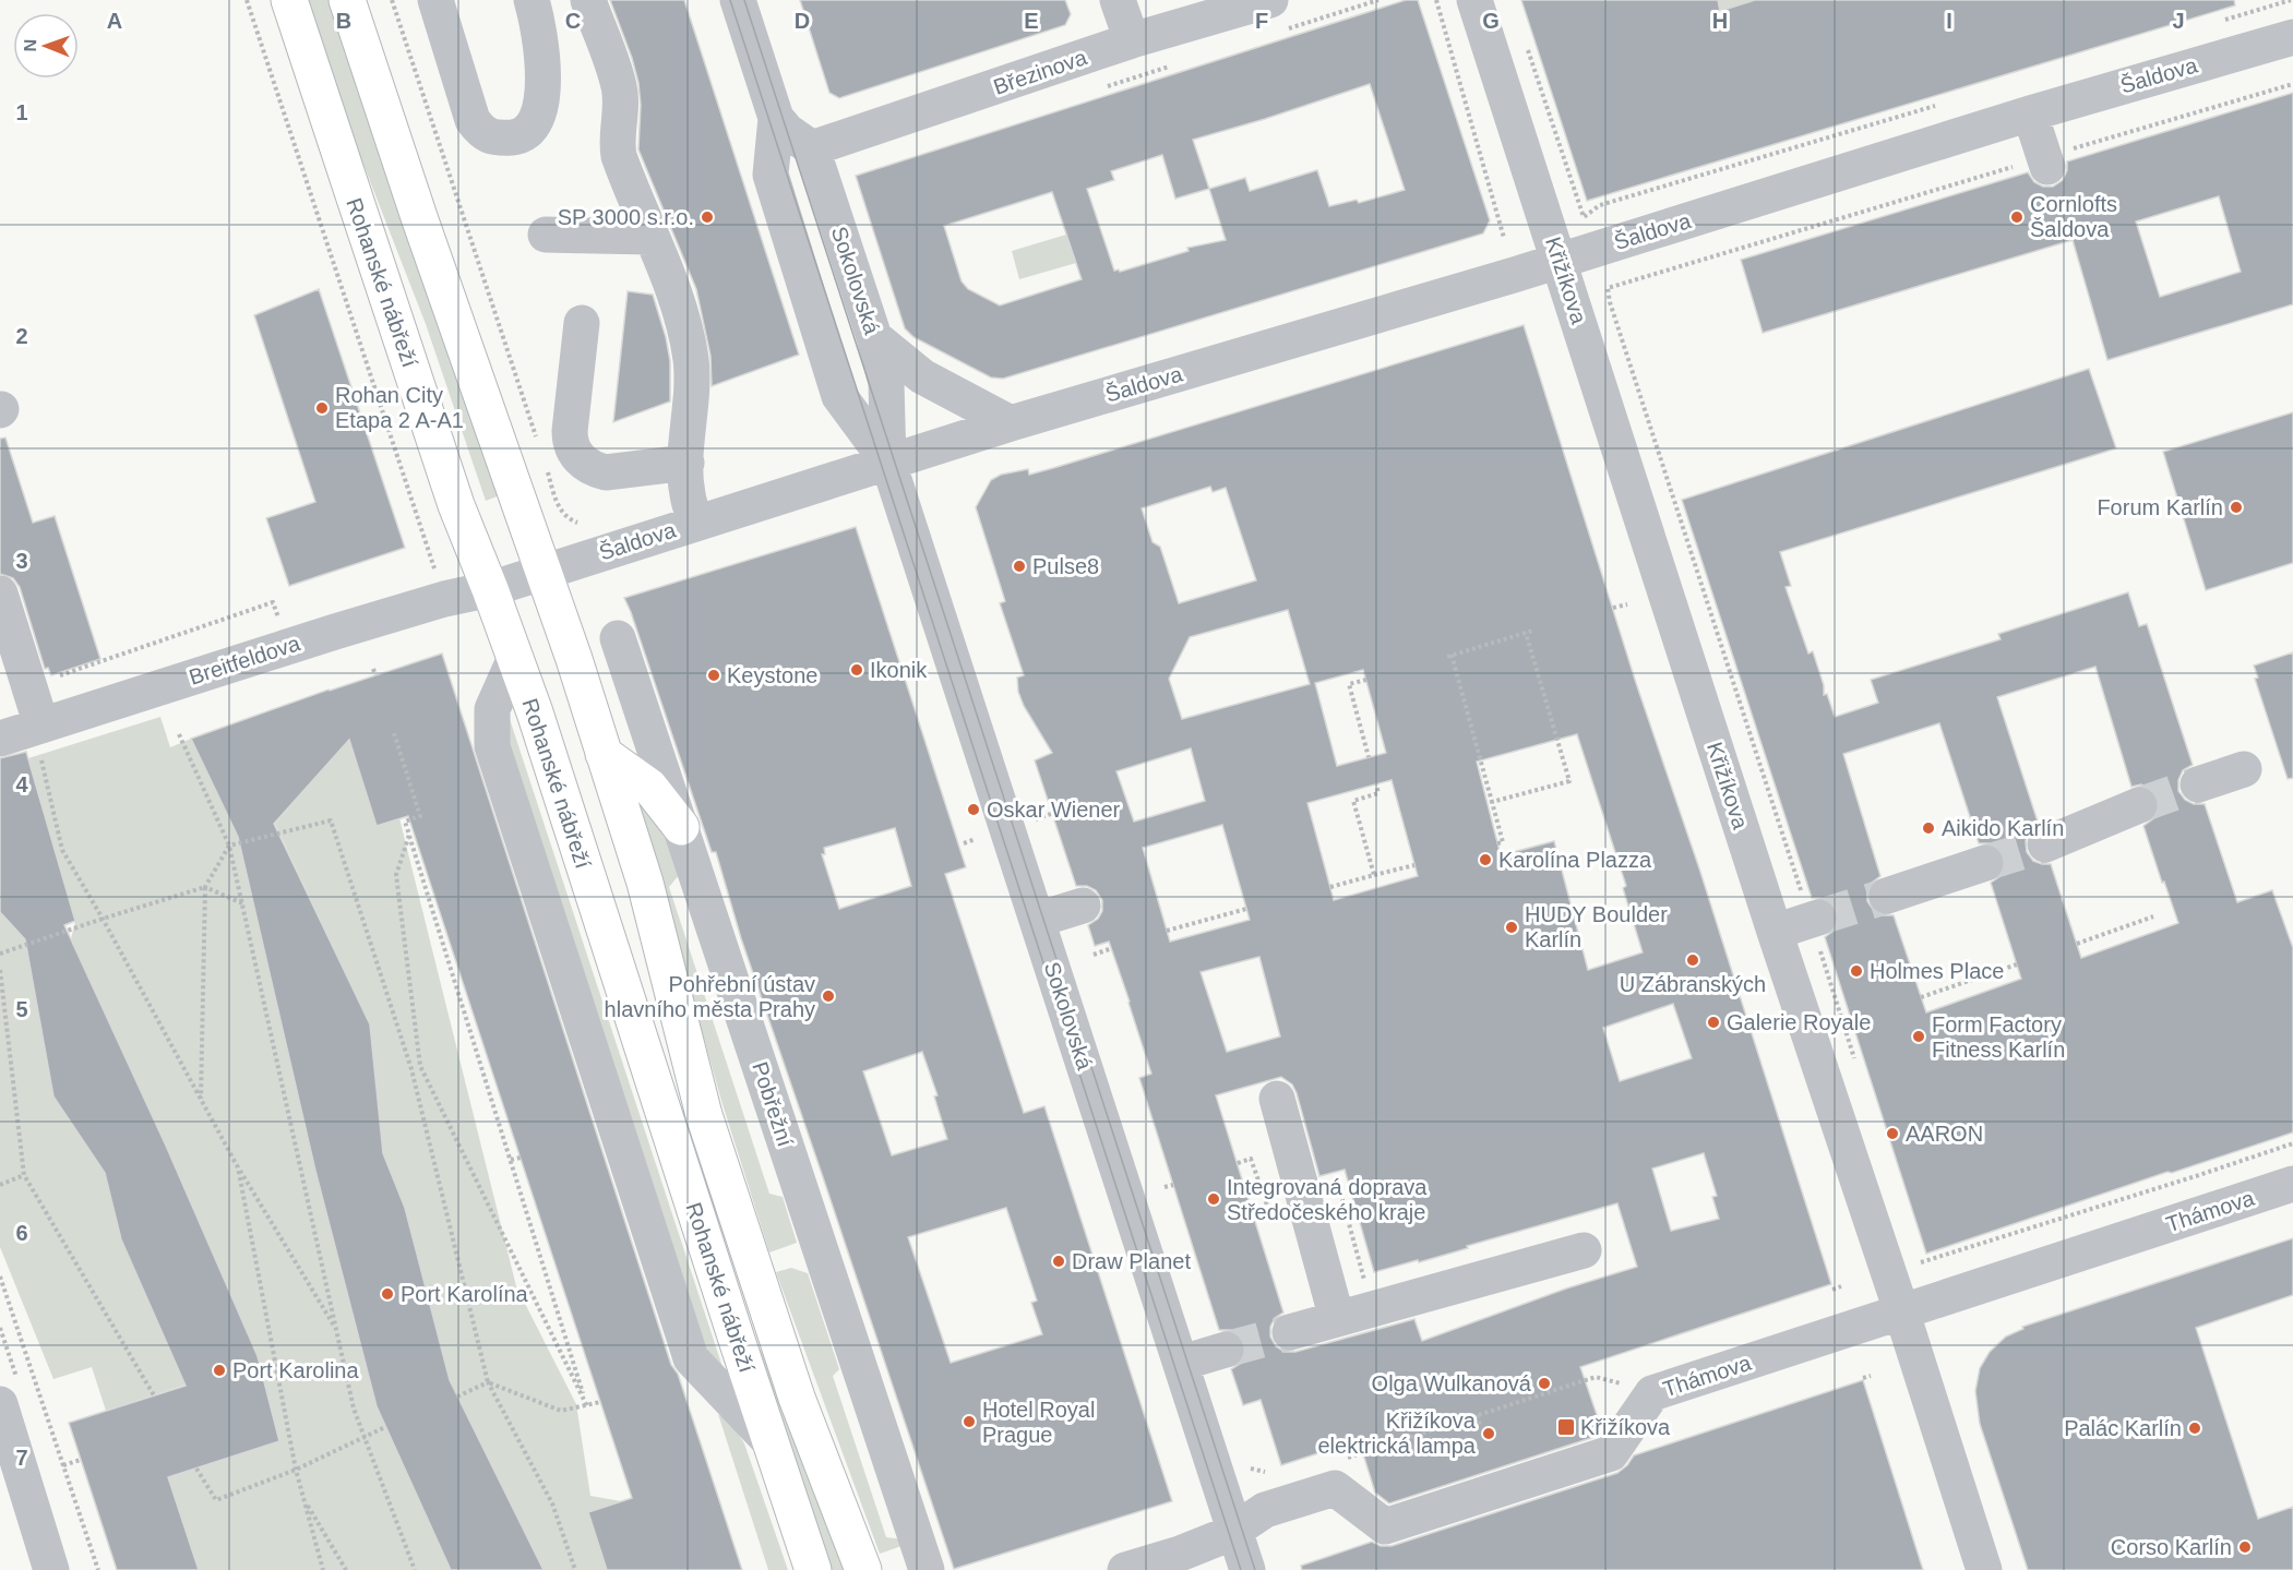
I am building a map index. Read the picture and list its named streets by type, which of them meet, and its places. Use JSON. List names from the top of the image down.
{
  "streets": {
    "main road": ["Rohanské nábřeží"],
    "street": [
      "Březinova",
      "Šaldova",
      "Sokolovská",
      "Křižíkova",
      "Breitfeldova",
      "Pobřežní",
      "Thámova"
    ]
  },
  "crossings": [
    ["Březinova", "Sokolovská"],
    ["Šaldova", "Sokolovská"],
    ["Šaldova", "Křižíkova"],
    ["Šaldova", "Rohanské nábřeží"],
    ["Šaldova", "Breitfeldova"],
    ["Křižíkova", "Thámova"],
    ["Rohanské nábřeží", "Breitfeldova"]
  ],
  "places": {
    "other": [
      "SP 3000 s.r.o.",
      "Cornlofts Šaldova",
      "Rohan City Etapa 2 A-A1",
      "Forum Karlín",
      "Pulse8",
      "Ikonik",
      "Keystone",
      "Oskar Wiener",
      "Aikido Karlín",
      "Karolína Plazza",
      "HUDY Boulder Karlín",
      "U Zábranských",
      "Holmes Place",
      "Pohřební ústav hlavního města Prahy",
      "Galerie Royale",
      "Form Factory Fitness Karlín",
      "AARON",
      "Integrovaná doprava Středočeského kraje",
      "Draw Planet",
      "Port Karolína",
      "Port Karolina",
      "Olga Wulkanová",
      "Hotel Royal Prague",
      "Palác Karlín",
      "Křižíkova elektrická lampa",
      "Corso Karlín"
    ],
    "transit": ["Křižíkova"]
  },
  "north": "left",
  "grid": {
    "columns": [
      "A",
      "B",
      "C",
      "D",
      "E",
      "F",
      "G",
      "H",
      "I",
      "J"
    ],
    "rows": [
      "1",
      "2",
      "3",
      "4",
      "5",
      "6",
      "7"
    ]
  }
}
